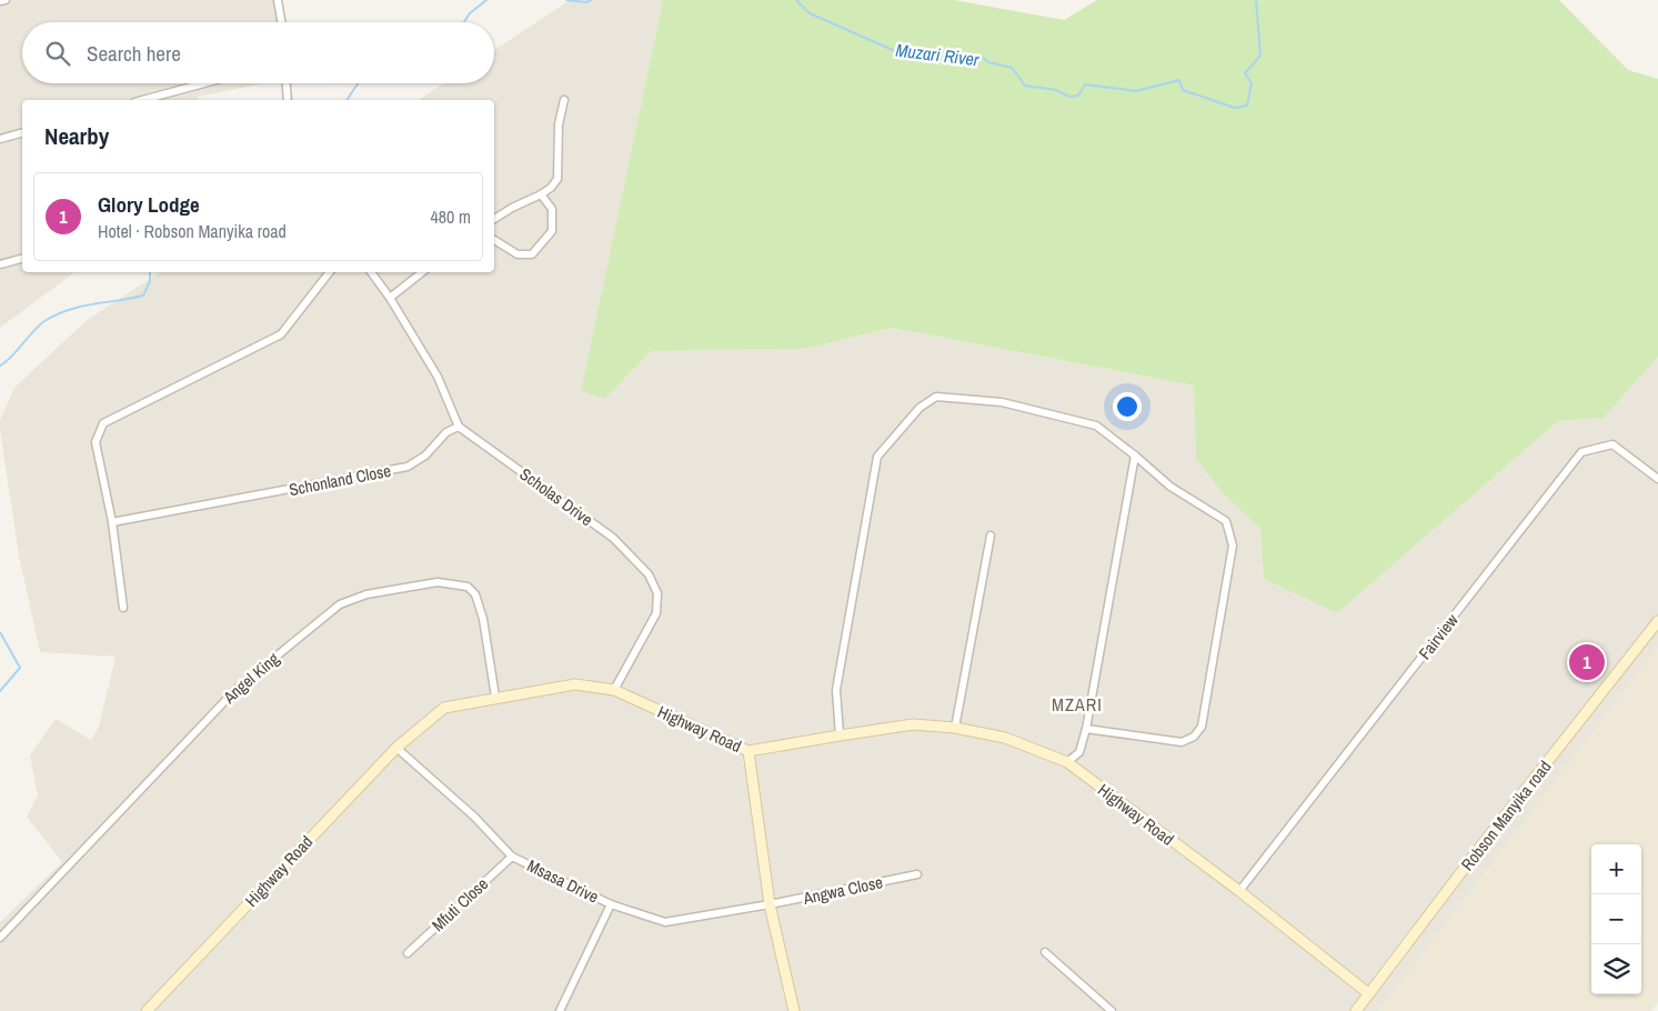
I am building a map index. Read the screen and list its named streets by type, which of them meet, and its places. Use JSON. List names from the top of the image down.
{
  "streets": {
    "street": [
      "Schonland Close",
      "Scholas Drive",
      "Fairview",
      "Angel King",
      "Highway Road",
      "Robson Manyika road",
      "Msasa Drive",
      "Angwa Close",
      "Mfuti Close"
    ]
  },
  "crossings": [
    ["Schonland Close", "Scholas Drive"],
    ["Scholas Drive", "Highway Road"],
    ["Fairview", "Highway Road"],
    ["Angel King", "Highway Road"],
    ["Highway Road", "Robson Manyika road"],
    ["Highway Road", "Msasa Drive"],
    ["Msasa Drive", "Angwa Close"],
    ["Msasa Drive", "Mfuti Close"]
  ],
  "districts": ["MZARI"],
  "water": ["Muzari River"],
  "page": {
    "search": "Search here",
    "heading": "Nearby",
    "list": [
      {
        "mark": "1",
        "name": "Glory Lodge",
        "note": "Hotel · Robson Manyika road",
        "value": "480 m"
      }
    ],
    "pins": "1",
    "map_buttons": ["+", "−"]
  }
}
